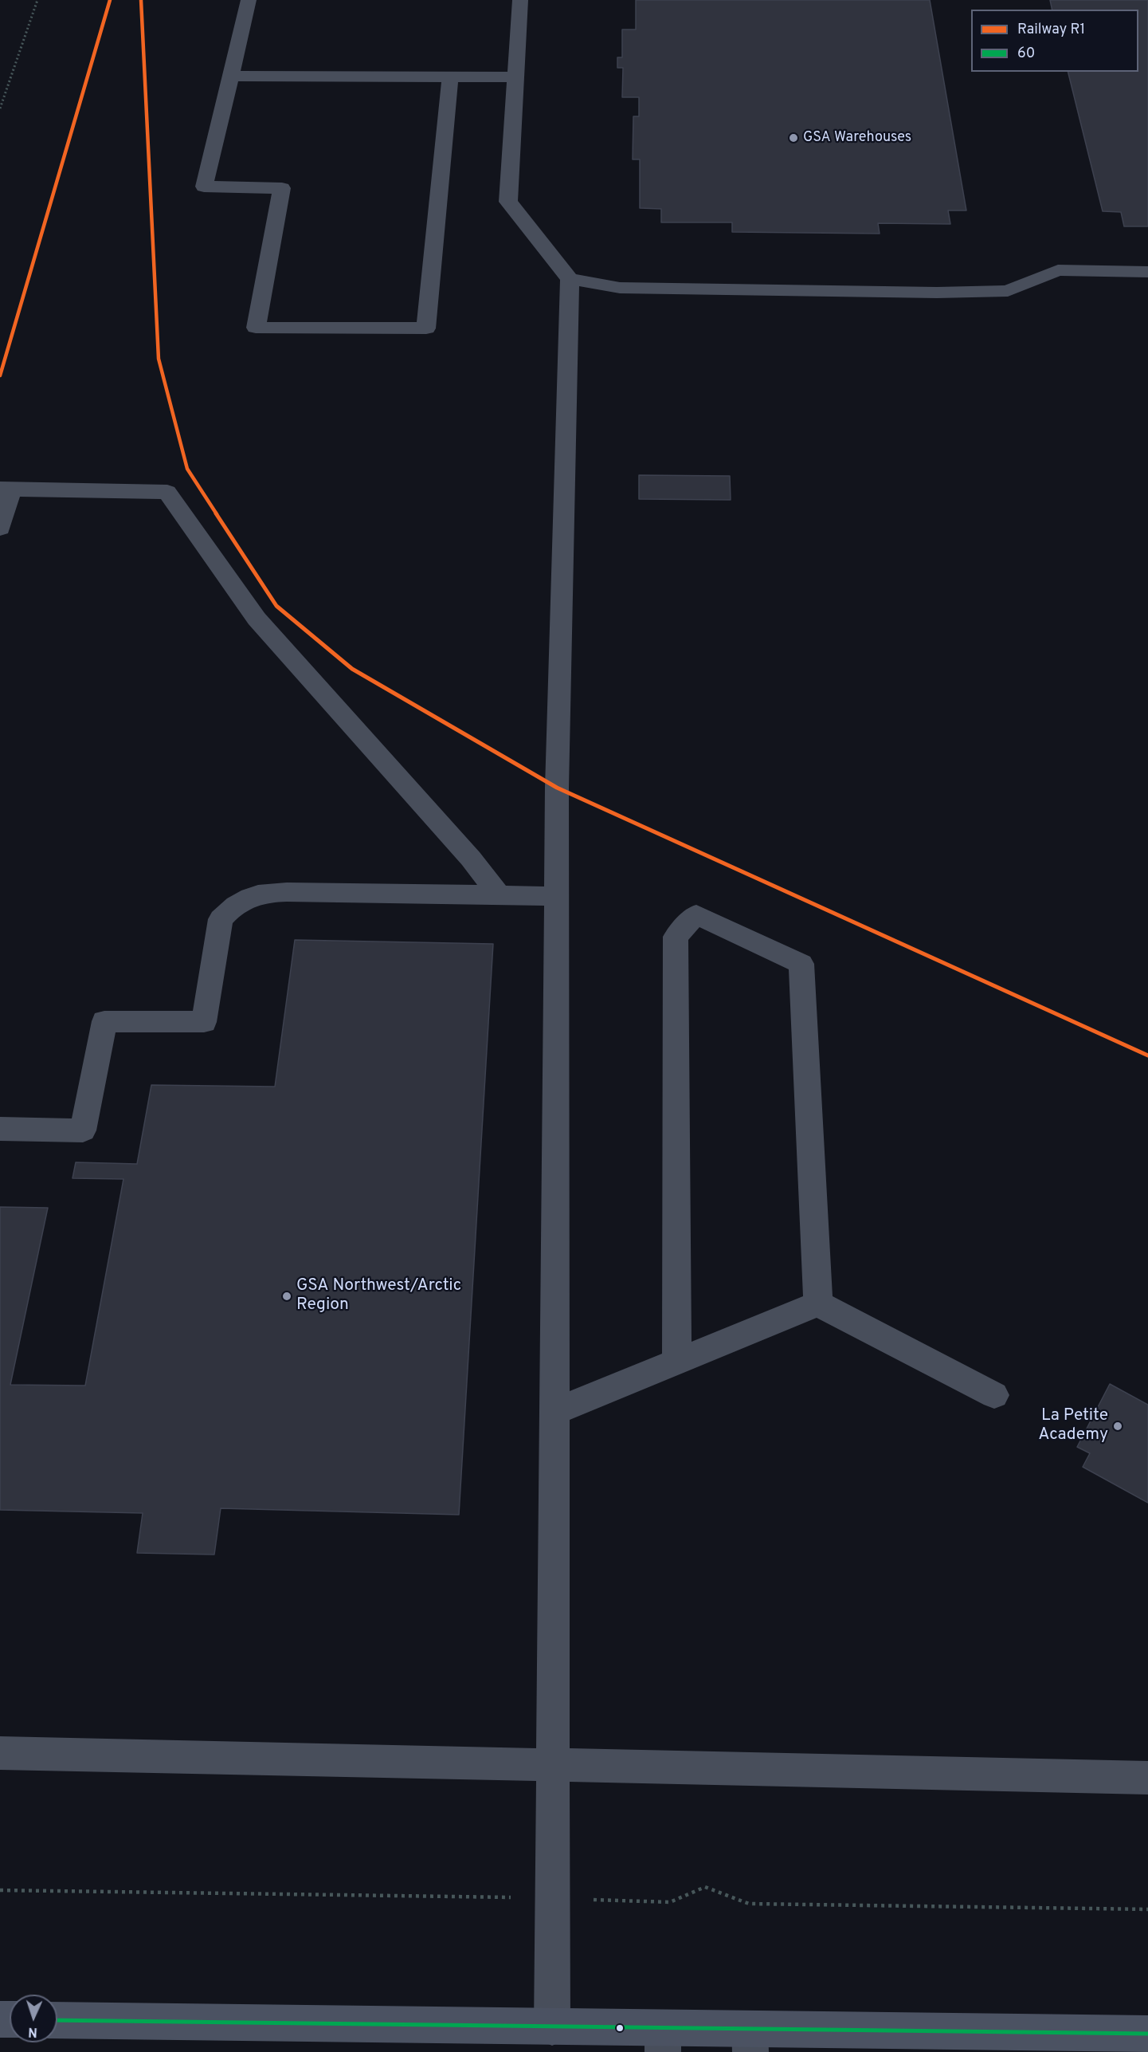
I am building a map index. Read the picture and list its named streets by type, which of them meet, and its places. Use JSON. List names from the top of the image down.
{
  "places": ["GSA Warehouses", "GSA Northwest/Arctic Region", "La Petite Academy"],
  "lines": ["rail line R1", "transit line 60"],
  "legend": ["Railway R1", "60"],
  "north": "bottom"
}
